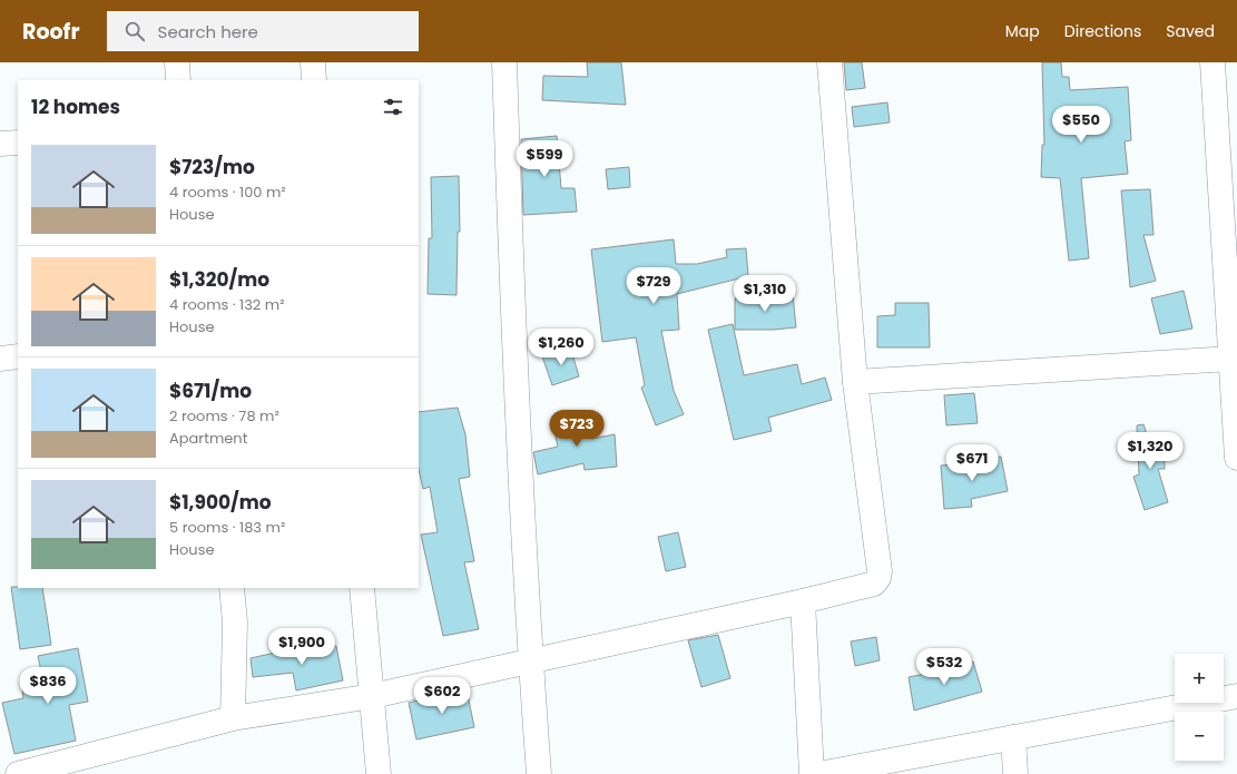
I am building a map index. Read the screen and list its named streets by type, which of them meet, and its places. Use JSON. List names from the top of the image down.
{
  "page": {
    "header": "Roofr",
    "search": "Search here",
    "nav": ["Map", "Directions", "Saved"],
    "heading": "12 homes",
    "price": [
      "$550",
      "$599",
      "$729",
      "$1,310",
      "$1,260",
      "$723",
      "$1,320",
      "$671",
      "$1,900",
      "$532",
      "$836",
      "$602"
    ],
    "list": [
      {
        "name": "$723/mo",
        "note": "4 rooms · 100 m² · House"
      },
      {
        "name": "$1,320/mo",
        "note": "4 rooms · 132 m² · House"
      },
      {
        "name": "$671/mo",
        "note": "2 rooms · 78 m² · Apartment"
      },
      {
        "name": "$1,900/mo",
        "note": "5 rooms · 183 m² · House"
      }
    ],
    "map_buttons": ["+", "−"]
  }
}
